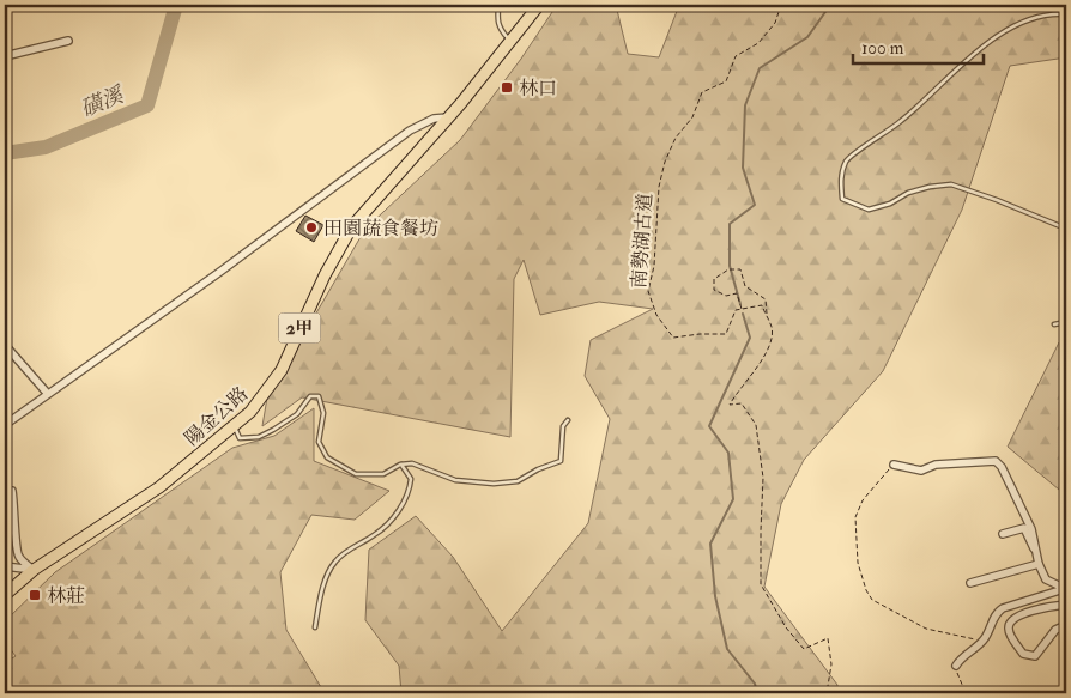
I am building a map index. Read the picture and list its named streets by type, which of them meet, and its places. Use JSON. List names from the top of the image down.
{
  "streets": {
    "main road": ["2甲", "陽金公路"],
    "path": ["南勢湖古道"]
  },
  "water": ["磺溪"],
  "places": {
    "transit": ["林口", "林莊"],
    "other": ["田園蔬食餐坊"]
  },
  "scale_bar": "100 m"
}
